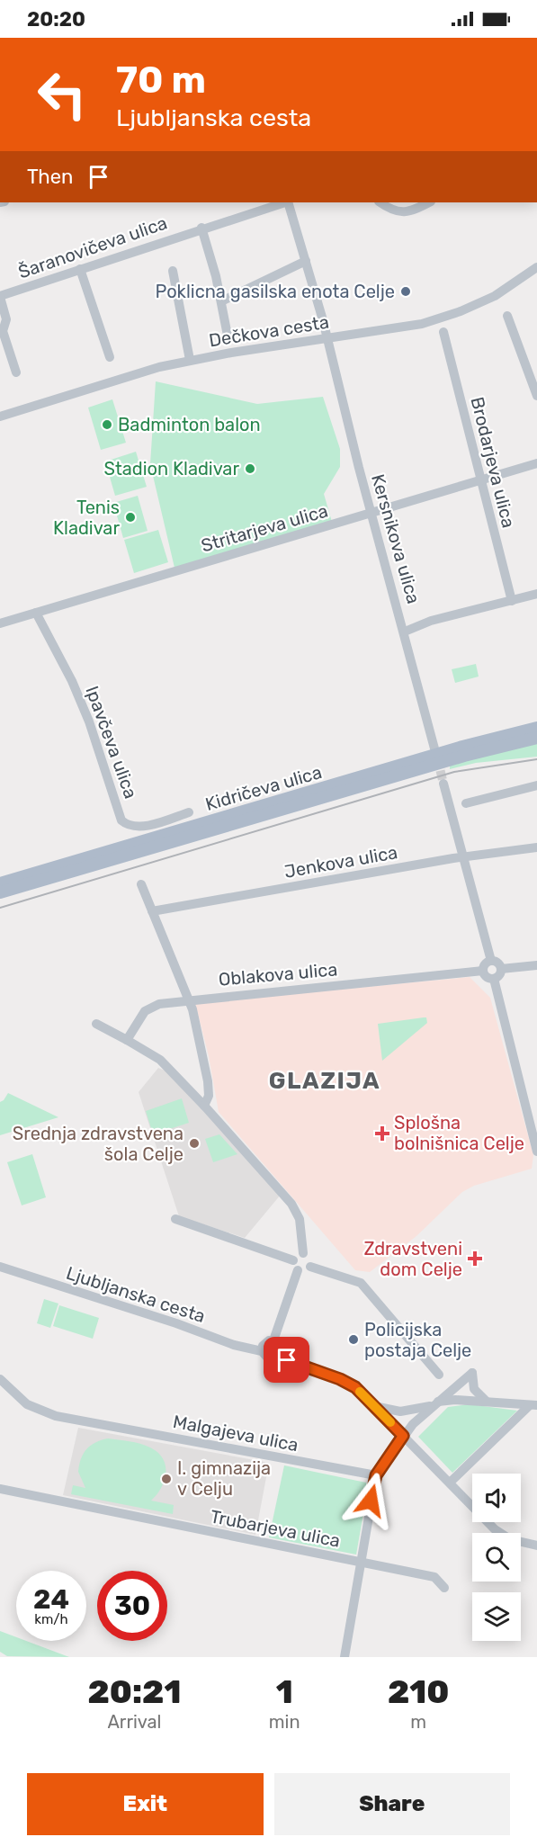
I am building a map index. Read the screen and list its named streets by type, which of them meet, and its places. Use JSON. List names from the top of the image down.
{
  "streets": {
    "main road": ["Kidričeva ulica"],
    "street": [
      "Šaranovičeva ulica",
      "Dečkova cesta",
      "Brodarjeva ulica",
      "Stritarjeva ulica",
      "Kersnikova ulica",
      "Ipavčeva ulica",
      "Jenkova ulica",
      "Oblakova ulica",
      "Ljubljanska cesta",
      "Malgajeva ulica",
      "Trubarjeva ulica"
    ]
  },
  "crossings": [
    ["Dečkova cesta", "Kersnikova ulica"],
    ["Brodarjeva ulica", "Stritarjeva ulica"],
    ["Stritarjeva ulica", "Kersnikova ulica"],
    ["Stritarjeva ulica", "Ipavčeva ulica"]
  ],
  "districts": ["GLAZIJA"],
  "places": {
    "other": [
      "Poklicna gasilska enota Celje",
      "Badminton balon",
      "Stadion Kladivar",
      "Tenis Kladivar",
      "Srednja zdravstvena šola Celje",
      "Policijska postaja Celje",
      "I. gimnazija v Celju"
    ],
    "health": ["Splošna bolnišnica Celje", "Zdravstveni dom Celje"]
  },
  "page": {
    "status": "20:20",
    "turn": ["70 m", "Ljubljanska cesta"],
    "then": "Then",
    "speed": "24 km/h",
    "limit": "30",
    "eta": [
      "20:21",
      "Arrival",
      "1",
      "min",
      "210",
      "m"
    ],
    "buttons": ["Exit", "Share"]
  }
}
